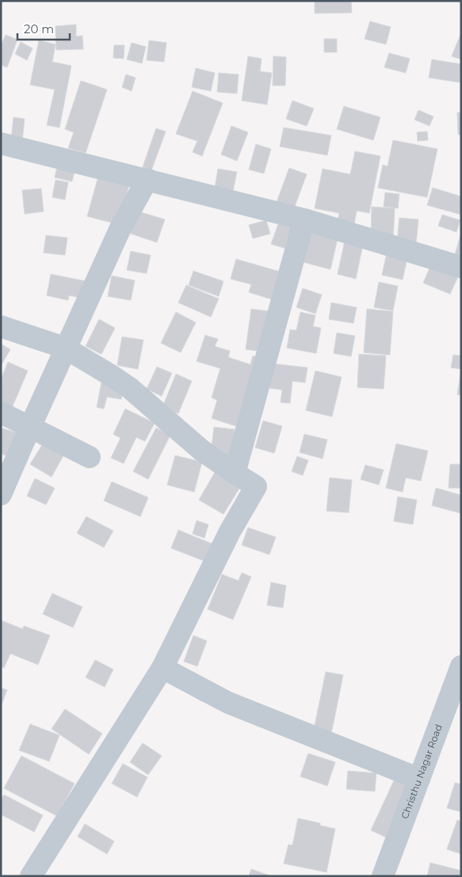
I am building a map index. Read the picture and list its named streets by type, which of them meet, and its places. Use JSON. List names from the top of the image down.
{
  "streets": {
    "street": ["Christhu Nagar Road"]
  },
  "scale_bar": "20 m"
}
